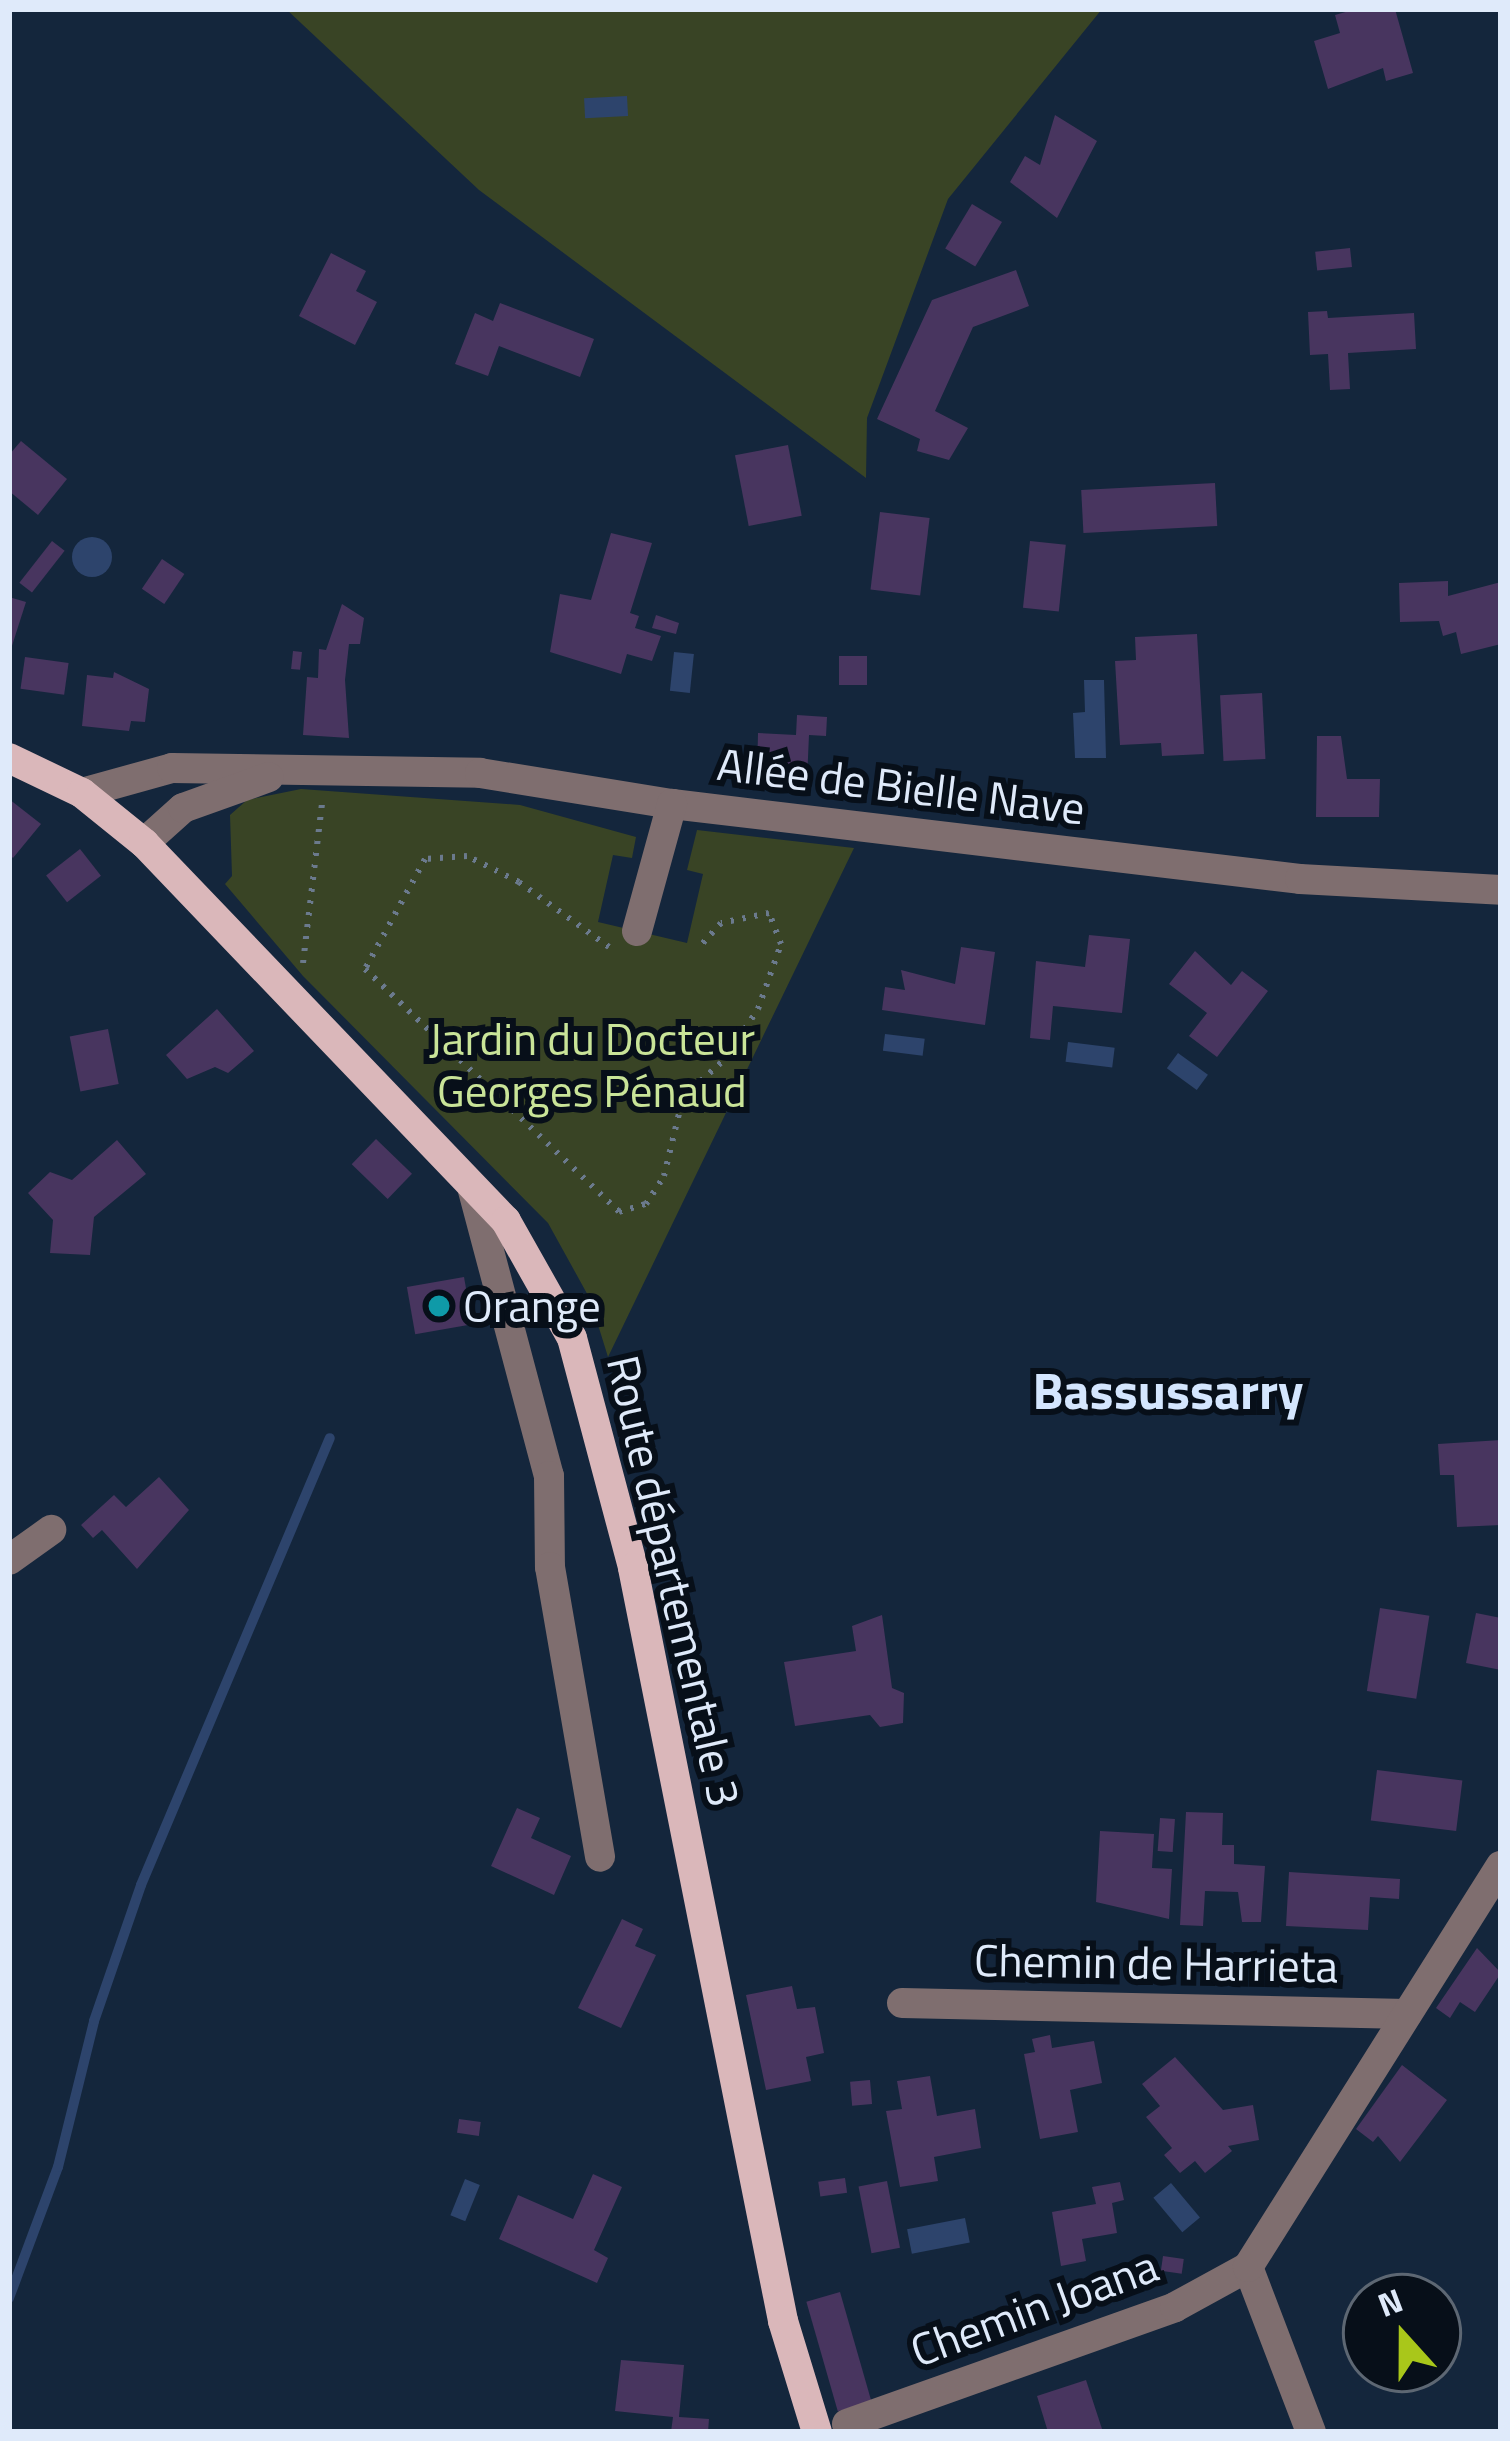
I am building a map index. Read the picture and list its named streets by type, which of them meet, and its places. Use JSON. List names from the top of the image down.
{
  "streets": {
    "main road": ["Route départementale 3"],
    "street": ["Allée de Bielle Nave", "Chemin de Harrieta", "Chemin Joana"]
  },
  "crossings": [
    ["Allée de Bielle Nave", "Route départementale 3"],
    ["Route départementale 3", "Chemin Joana"]
  ],
  "districts": ["Bassussarry"],
  "parks": ["Jardin du Docteur Georges Pénaud"],
  "places": ["Orange"],
  "north": "top"
}
